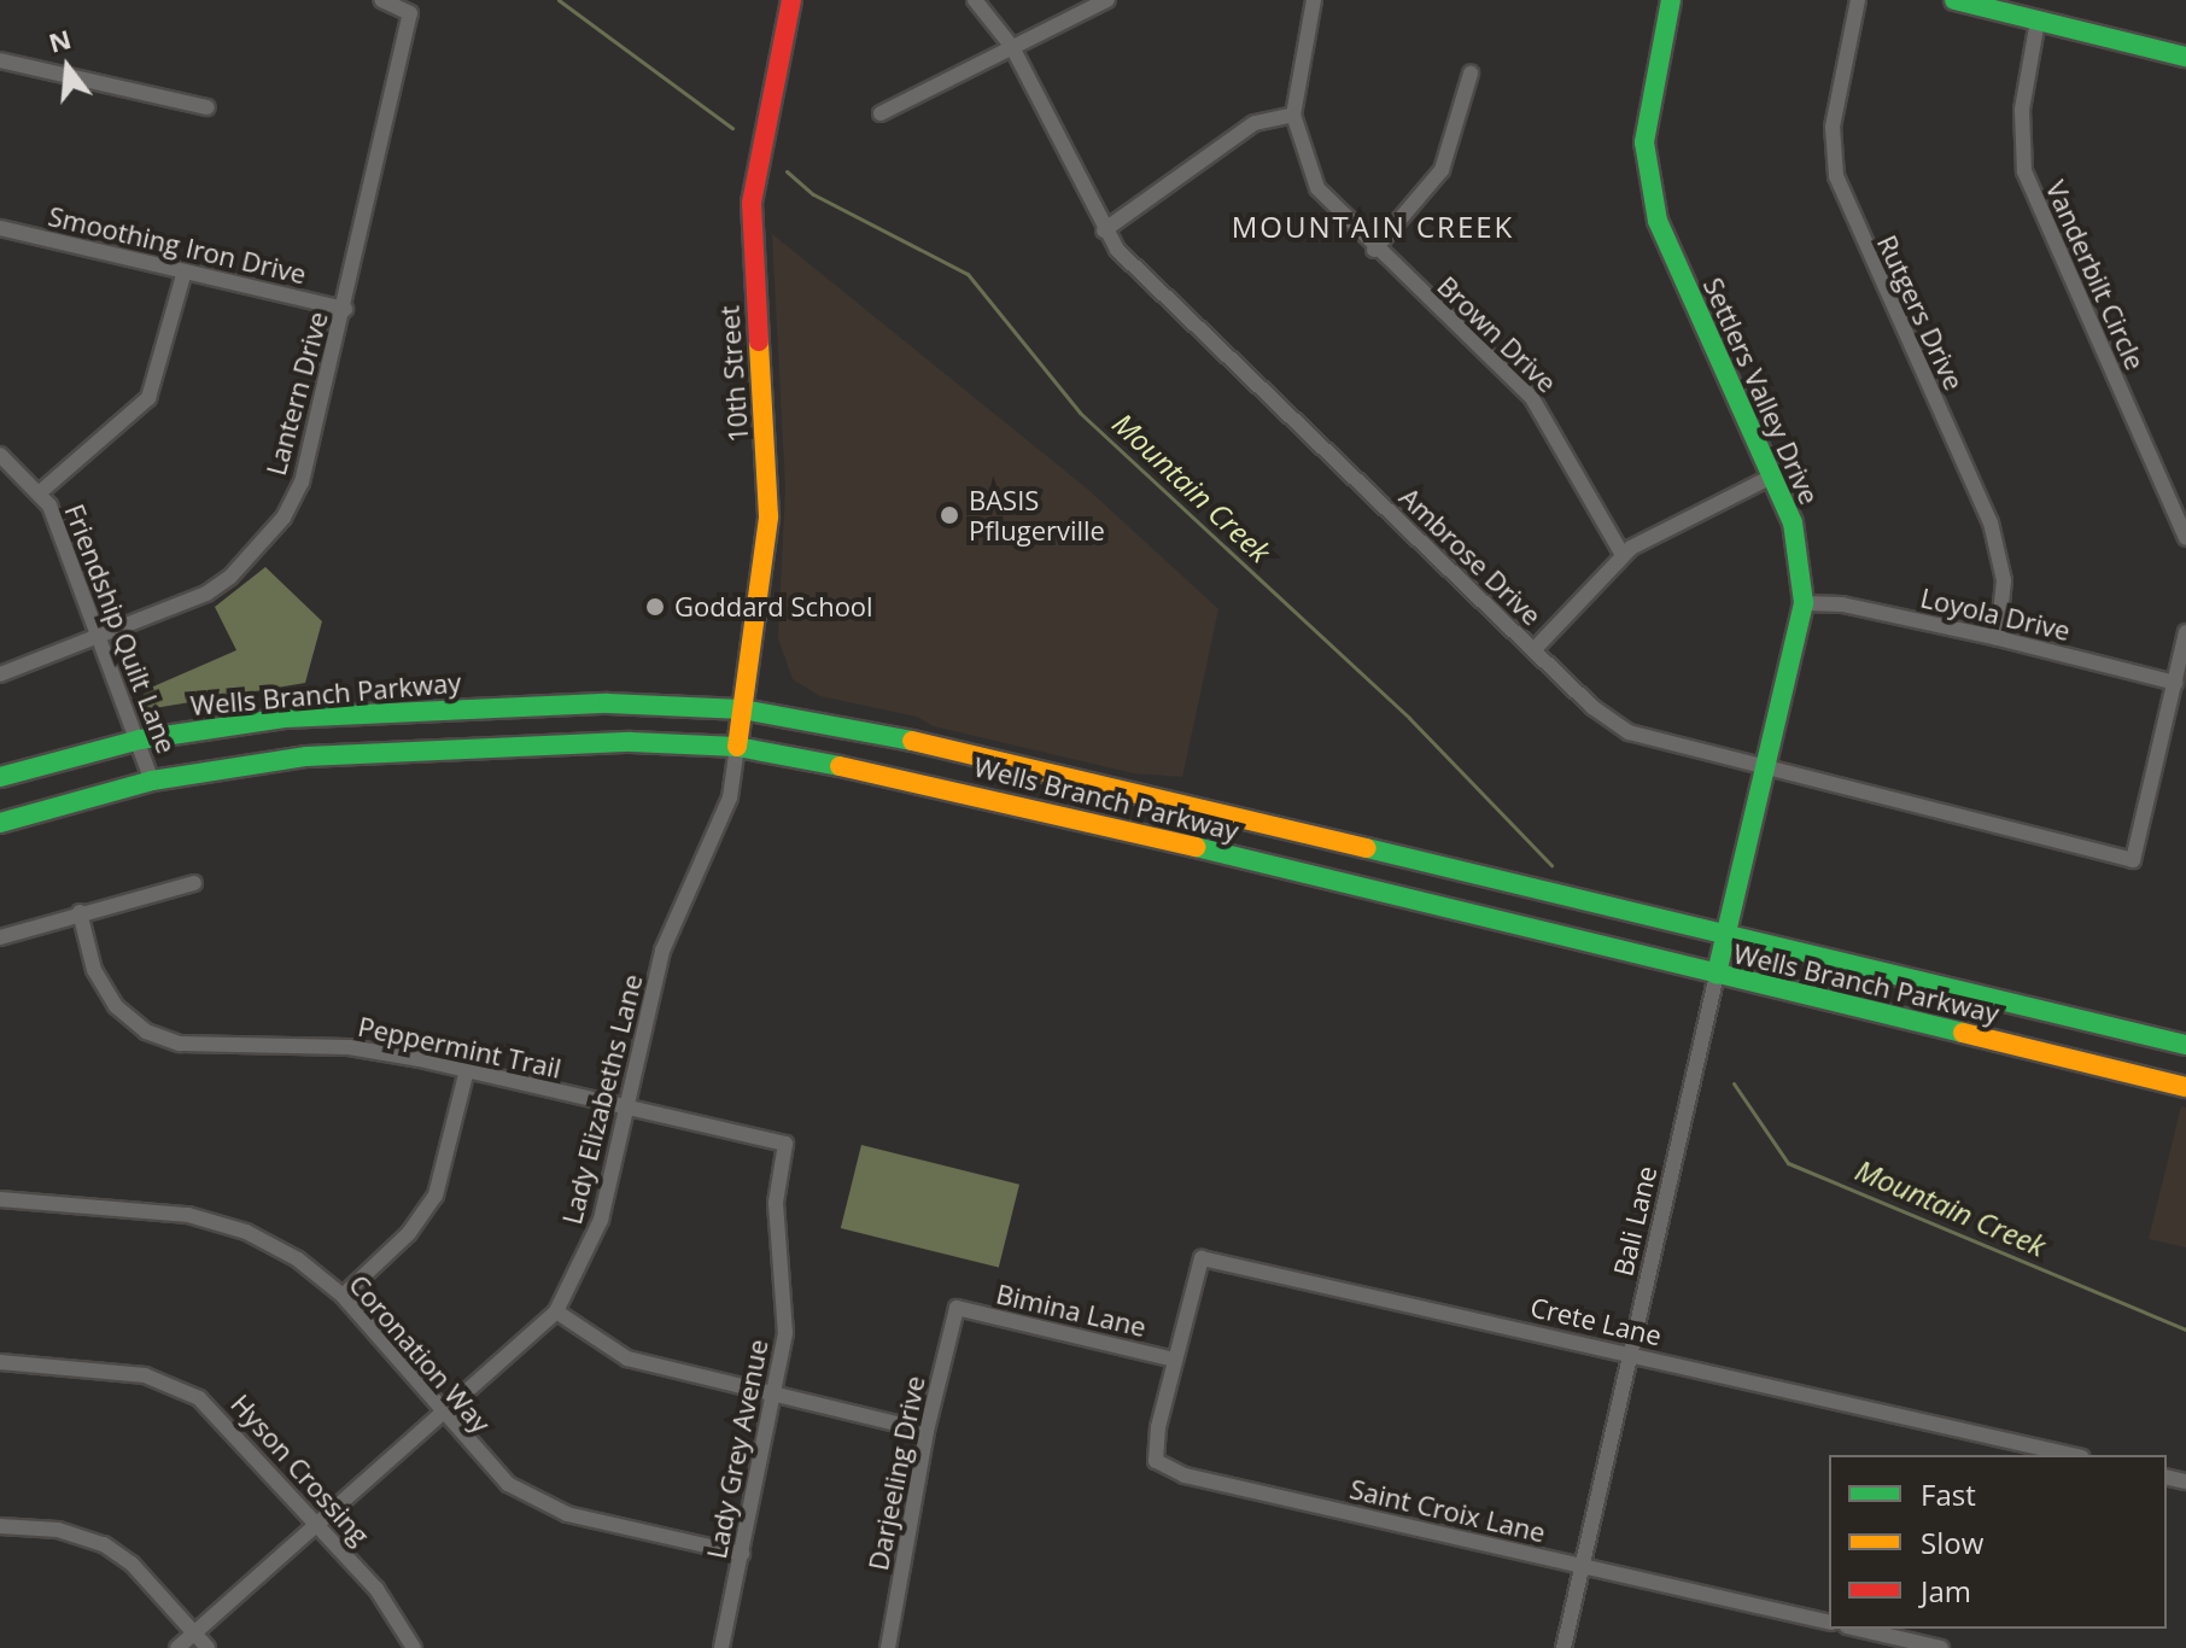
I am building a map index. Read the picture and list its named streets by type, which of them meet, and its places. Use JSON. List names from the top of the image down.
{
  "streets": {
    "main road": ["10th Street", "Settlers Valley Drive", "Wells Branch Parkway"],
    "street": [
      "Smoothing Iron Drive",
      "Vanderbilt Circle",
      "Rutgers Drive",
      "Brown Drive",
      "Lantern Drive",
      "Ambrose Drive",
      "Loyola Drive",
      "Friendship Quilt Lane",
      "Peppermint Trail",
      "Lady Elizabeths Lane",
      "Bali Lane",
      "Bimina Lane",
      "Crete Lane",
      "Coronation Way",
      "Lady Grey Avenue",
      "Hyson Crossing",
      "Darjeeling Drive",
      "Saint Croix Lane"
    ]
  },
  "crossings": [
    ["Smoothing Iron Drive", "Lantern Drive"],
    ["Rutgers Drive", "Loyola Drive"],
    ["10th Street", "Wells Branch Parkway"],
    ["10th Street", "Lady Elizabeths Lane"],
    ["Settlers Valley Drive", "Ambrose Drive"],
    ["Settlers Valley Drive", "Loyola Drive"],
    ["Settlers Valley Drive", "Wells Branch Parkway"],
    ["Settlers Valley Drive", "Bali Lane"],
    ["Lantern Drive", "Friendship Quilt Lane"],
    ["Ambrose Drive", "Loyola Drive"],
    ["Friendship Quilt Lane", "Wells Branch Parkway"],
    ["Wells Branch Parkway", "Lady Elizabeths Lane"],
    ["Wells Branch Parkway", "Bali Lane"],
    ["Peppermint Trail", "Lady Elizabeths Lane"],
    ["Peppermint Trail", "Lady Grey Avenue"],
    ["Lady Elizabeths Lane", "Coronation Way"],
    ["Lady Elizabeths Lane", "Hyson Crossing"],
    ["Bali Lane", "Crete Lane"],
    ["Bali Lane", "Saint Croix Lane"],
    ["Bimina Lane", "Crete Lane"],
    ["Bimina Lane", "Darjeeling Drive"],
    ["Bimina Lane", "Saint Croix Lane"],
    ["Crete Lane", "Saint Croix Lane"],
    ["Coronation Way", "Lady Grey Avenue"]
  ],
  "districts": ["MOUNTAIN CREEK"],
  "water": ["Mountain Creek"],
  "places": ["BASIS Pflugerville", "Goddard School"],
  "legend": ["Fast", "Slow", "Jam"],
  "north": "top"
}
